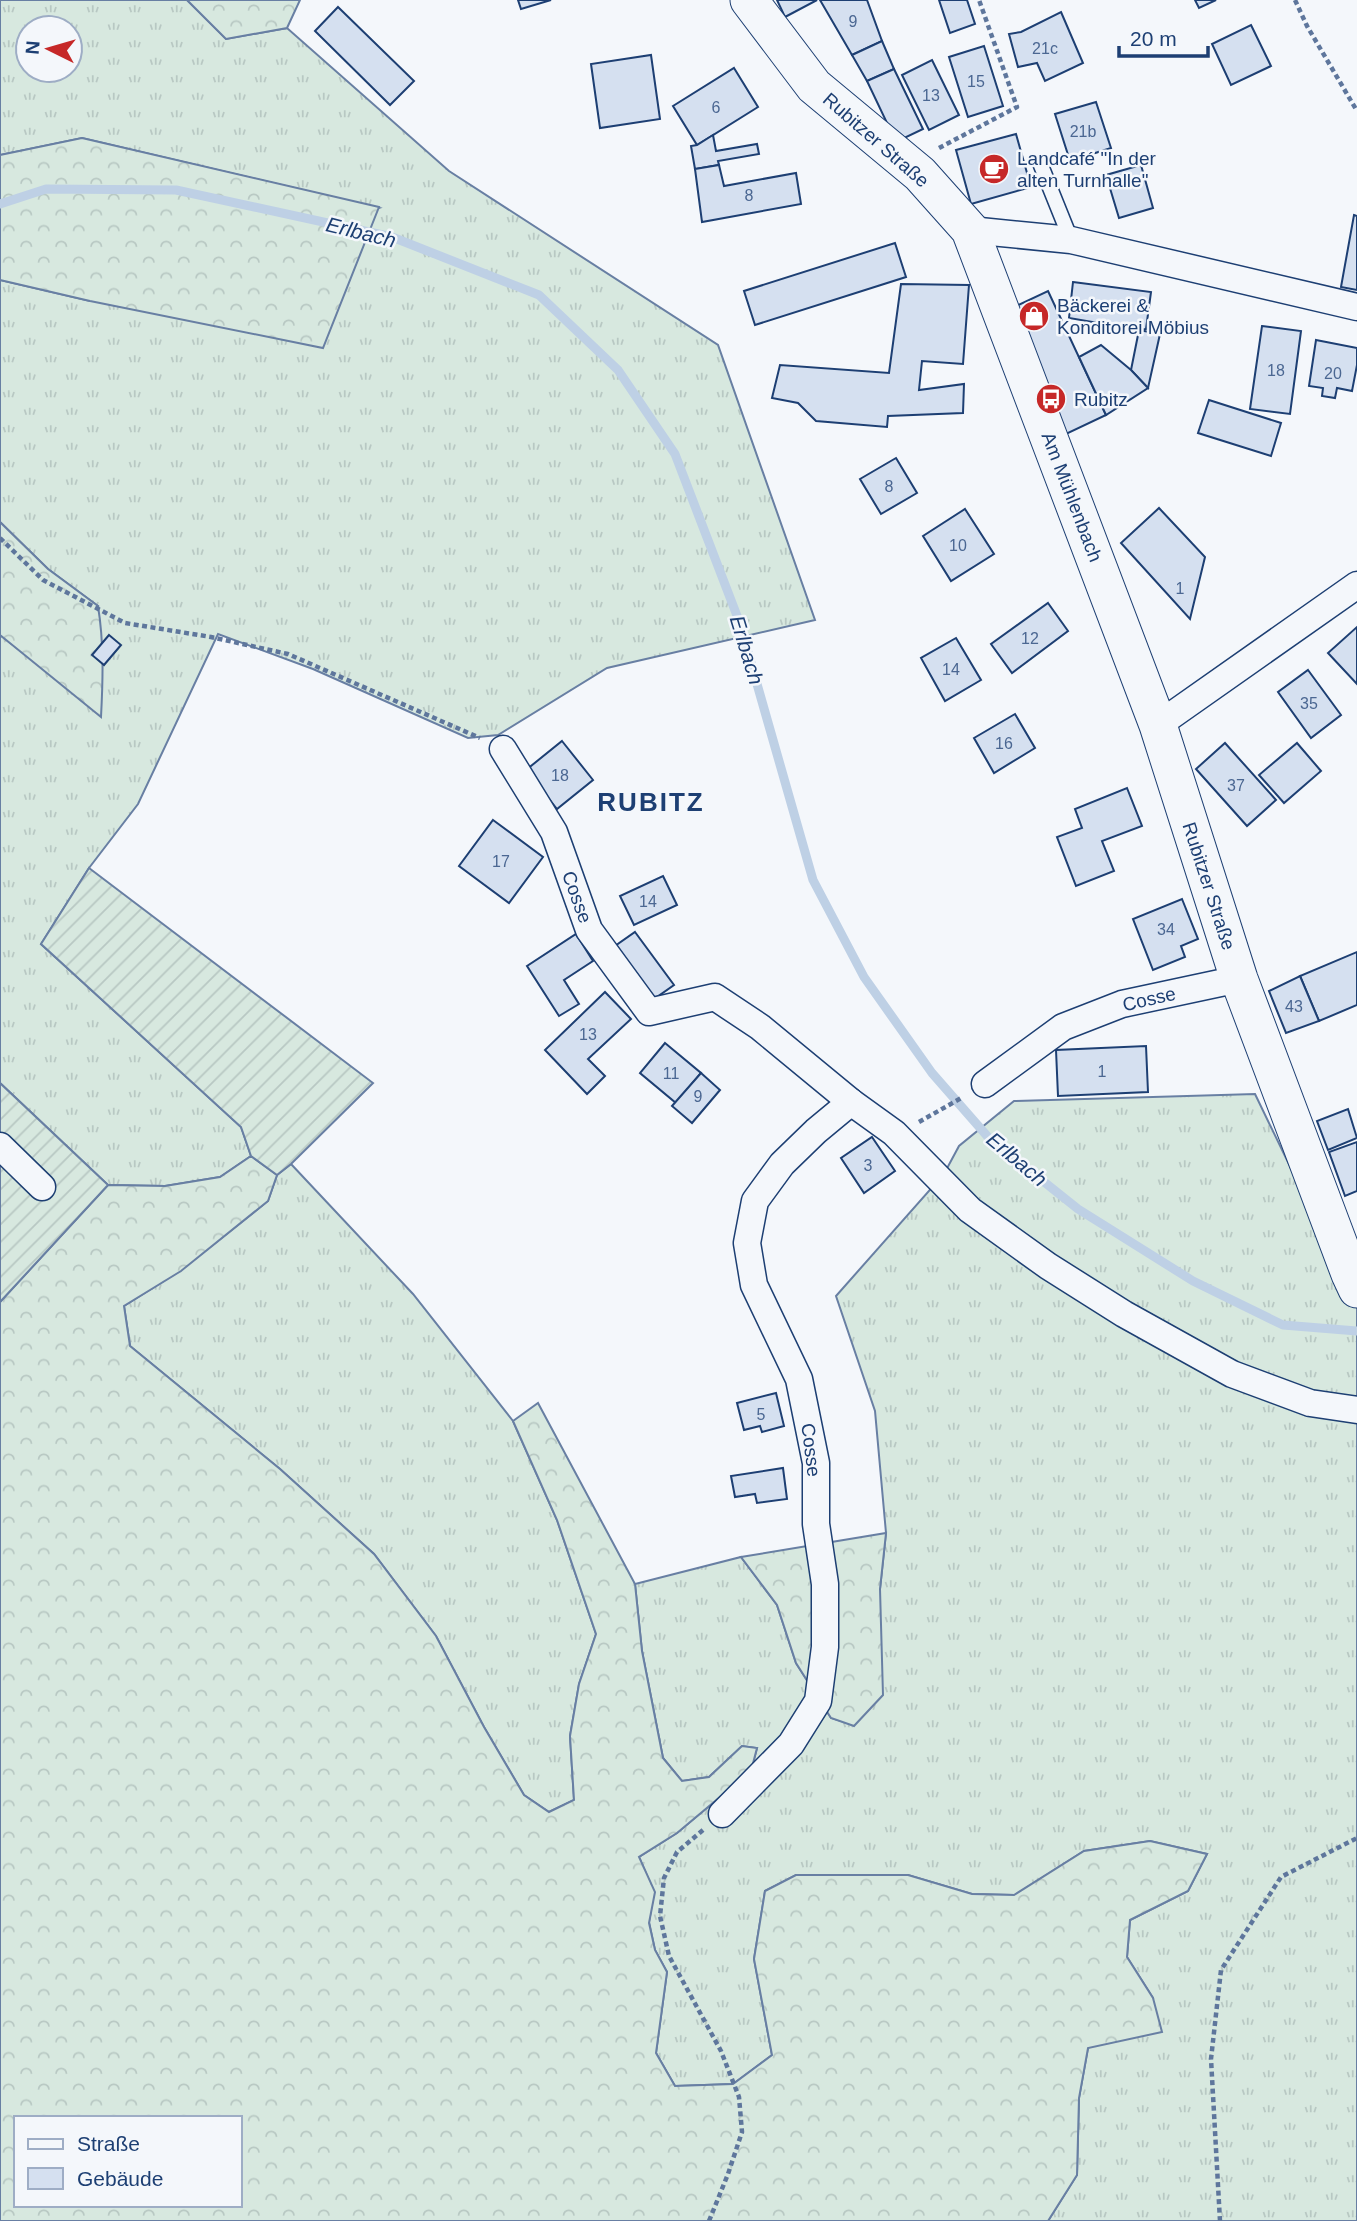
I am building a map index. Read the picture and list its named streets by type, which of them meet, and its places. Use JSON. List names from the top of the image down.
{
  "streets": {
    "main road": ["Rubitzer Straße", "Am Mühlenbach"],
    "street": ["Cosse"]
  },
  "crossings": [
    ["Rubitzer Straße", "Am Mühlenbach"],
    ["Rubitzer Straße", "Cosse"]
  ],
  "districts": ["RUBITZ"],
  "water": ["Erlbach"],
  "places": {
    "cafe": ["Landcafé \"In der alten Turnhalle\""],
    "shop": ["Bäckerei & Konditorei Möbius"],
    "bus stop": ["Rubitz"]
  },
  "house_numbers": [
    "9",
    "21c",
    "15",
    "13",
    "6",
    "21b",
    "8",
    "18",
    "20",
    "8",
    "10",
    "1",
    "12",
    "14",
    "35",
    "16",
    "18",
    "37",
    "17",
    "14",
    "34",
    "43",
    "13",
    "1",
    "11",
    "9",
    "3",
    "5"
  ],
  "legend": ["Straße", "Gebäude"],
  "scale_bar": "20 m",
  "north": "left"
}
